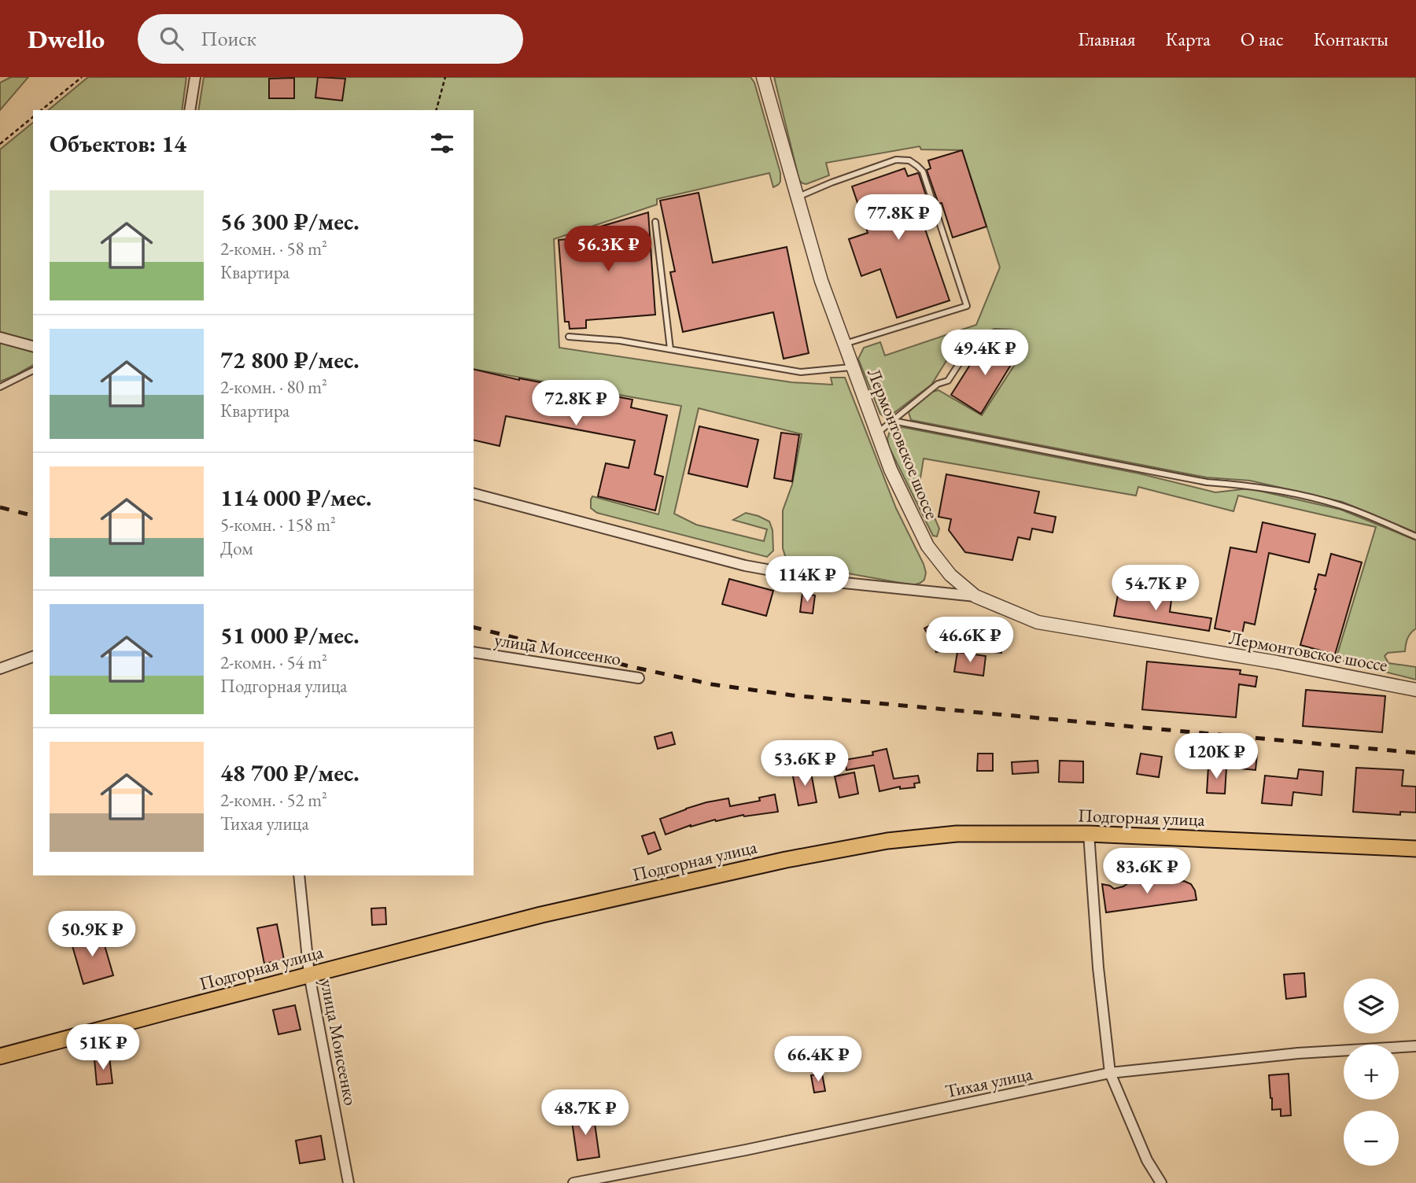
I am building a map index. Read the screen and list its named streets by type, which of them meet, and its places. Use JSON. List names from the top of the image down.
{
  "streets": {
    "main road": ["Подгорная улица"],
    "street": ["Лермонтовское шоссе", "улица Моисеенко", "Тихая улица"]
  },
  "crossings": [
    ["улица Моисеенко", "Подгорная улица"]
  ],
  "page": {
    "header": "Dwello",
    "search": "Поиск",
    "nav": [
      "Главная",
      "Карта",
      "О нас",
      "Контакты"
    ],
    "heading": "Объектов: 14",
    "list": [
      {
        "name": "56 300 ₽/мес.",
        "note": "2-комн. · 58 m² · Квартира"
      },
      {
        "name": "72 800 ₽/мес.",
        "note": "2-комн. · 80 m² · Квартира"
      },
      {
        "name": "114 000 ₽/мес.",
        "note": "5-комн. · 158 m² · Дом"
      },
      {
        "name": "51 000 ₽/мес.",
        "note": "2-комн. · 54 m² · Подгорная улица"
      },
      {
        "name": "48 700 ₽/мес.",
        "note": "2-комн. · 52 m² · Тихая улица"
      }
    ],
    "price": [
      "77.8K ₽",
      "56.3K ₽",
      "49.4K ₽",
      "72.8K ₽",
      "114K ₽",
      "54.7K ₽",
      "46.6K ₽",
      "120K ₽",
      "53.6K ₽",
      "83.6K ₽",
      "50.9K ₽",
      "51K ₽",
      "66.4K ₽",
      "48.7K ₽"
    ],
    "map_buttons": ["+", "−"]
  }
}
